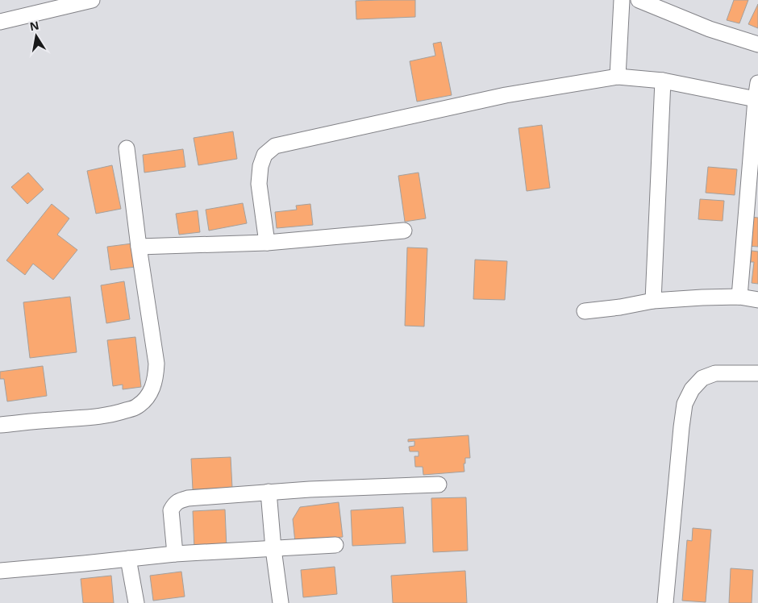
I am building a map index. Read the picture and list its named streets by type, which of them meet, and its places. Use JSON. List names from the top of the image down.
{
  "north": "top"
}
